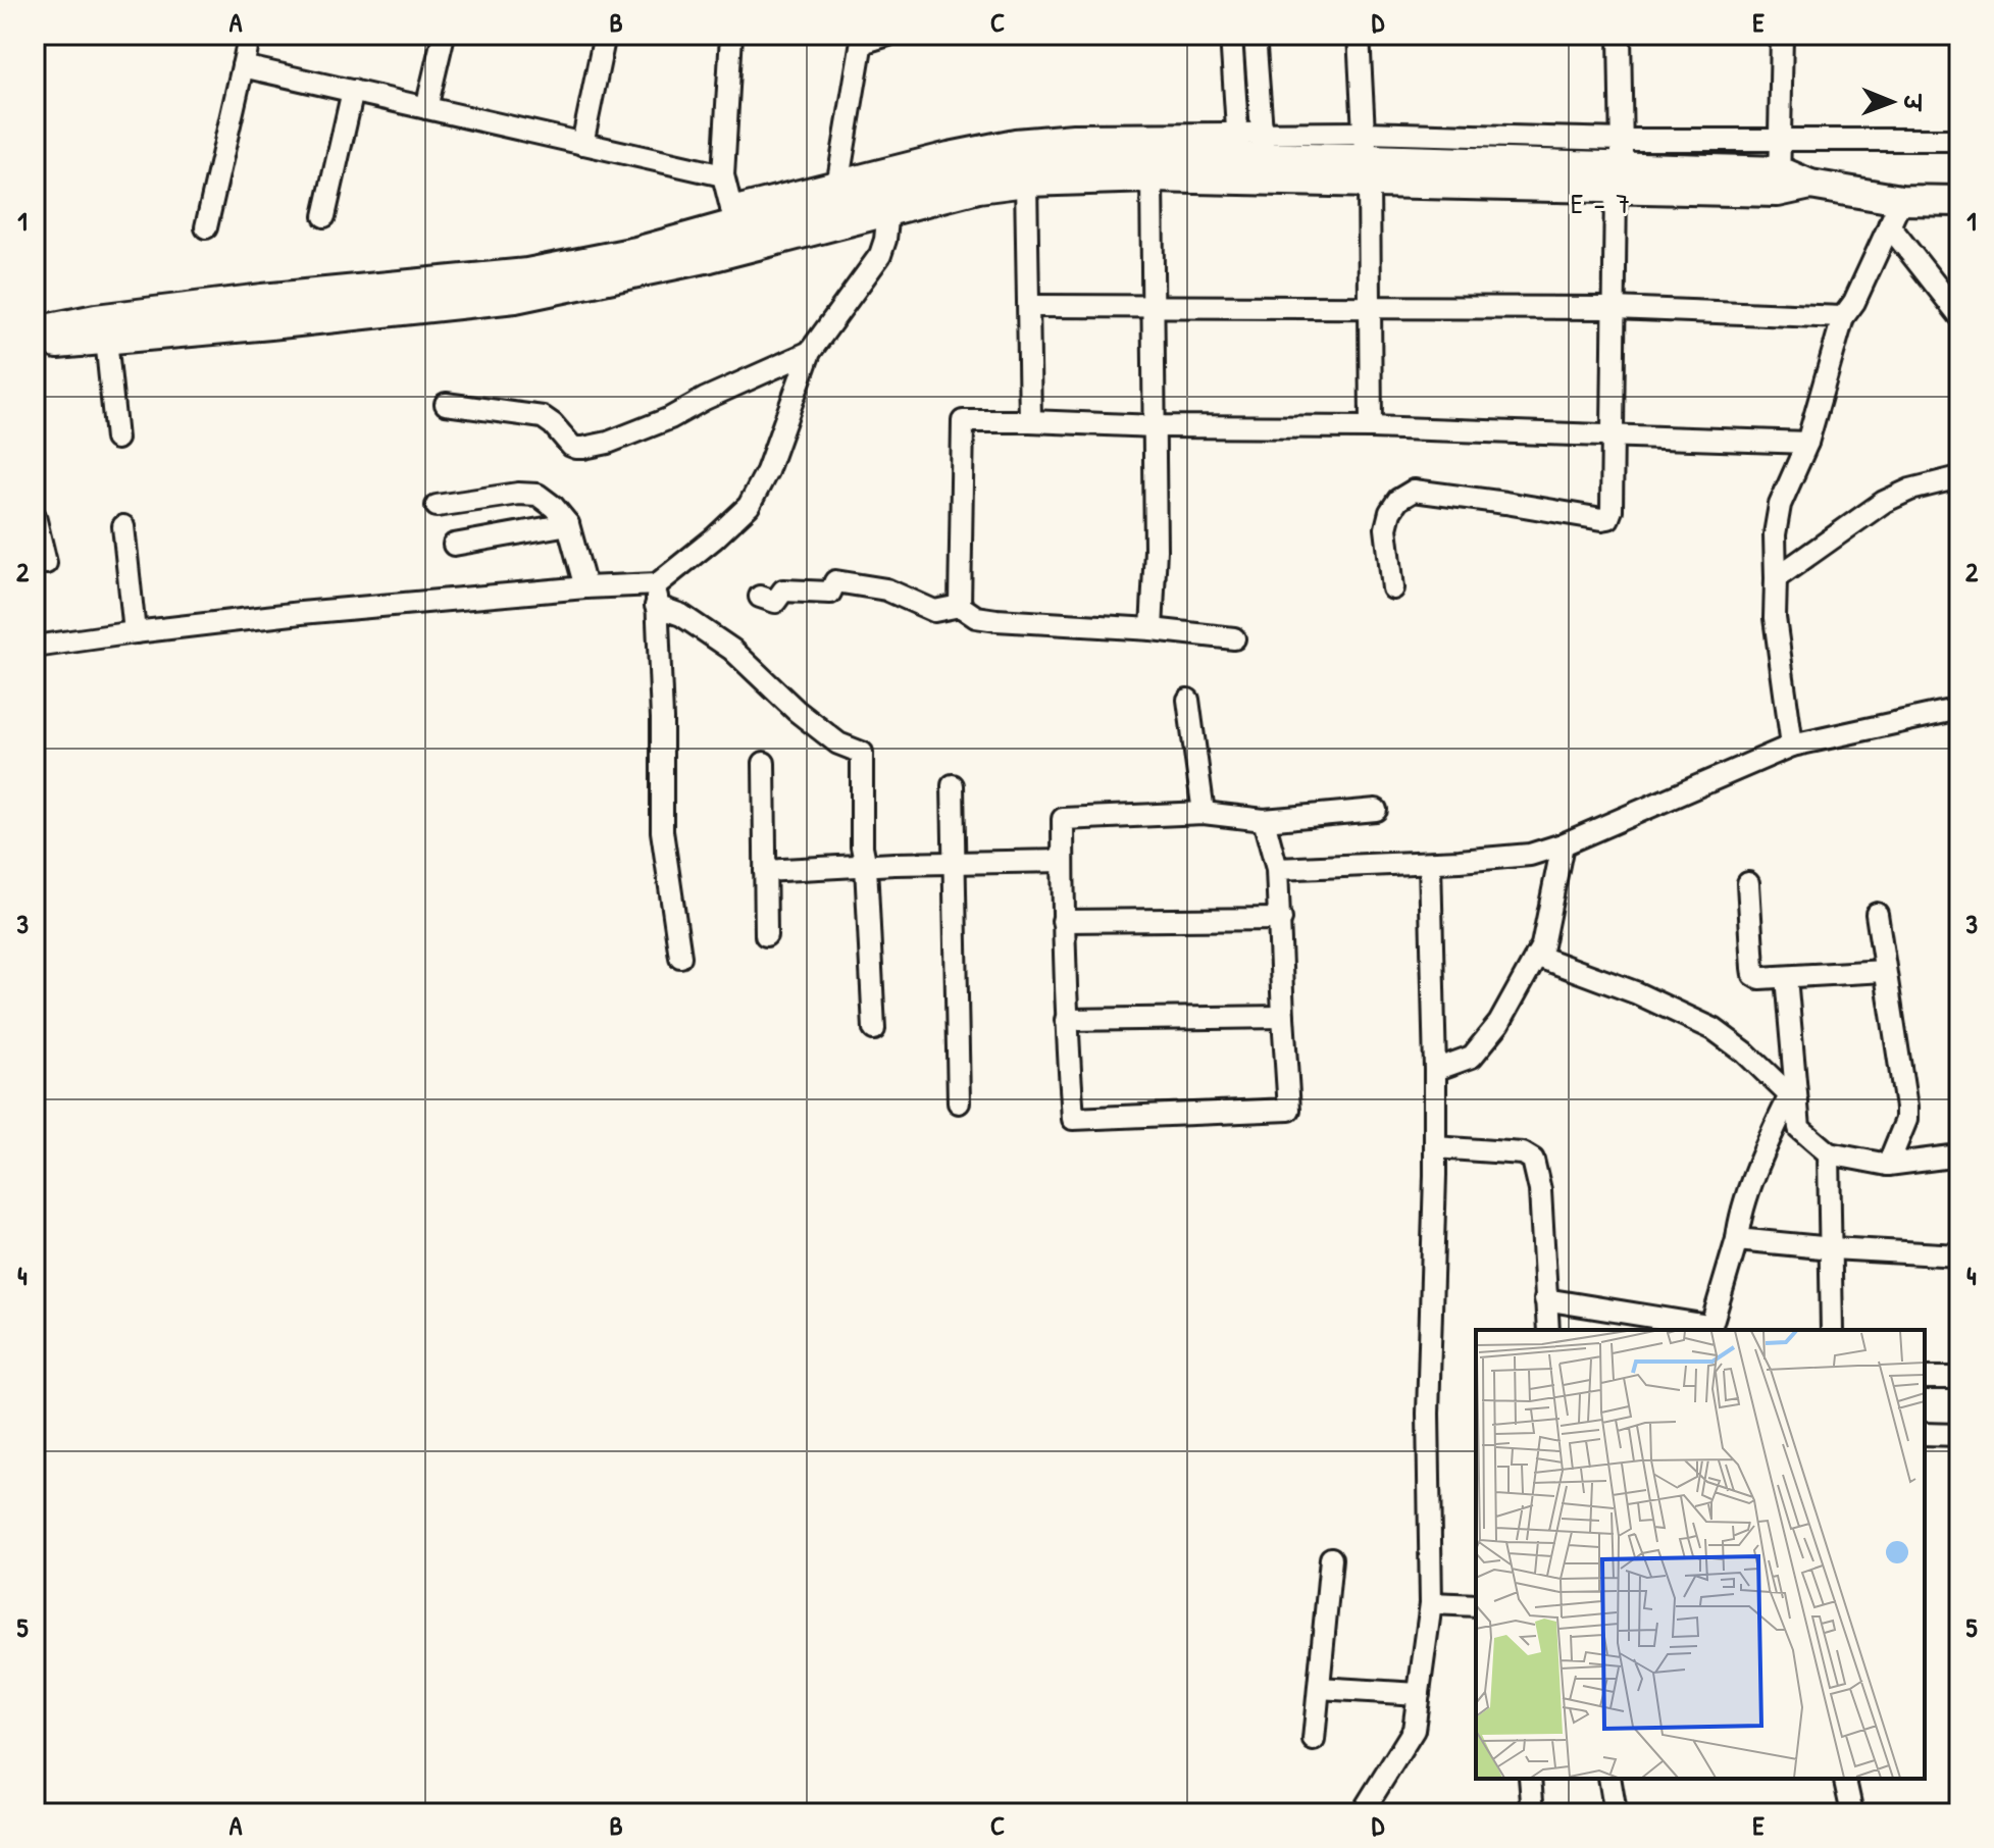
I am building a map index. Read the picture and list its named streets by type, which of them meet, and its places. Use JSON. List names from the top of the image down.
{
  "districts": ["E - 7"],
  "north": "right",
  "grid": {
    "columns": [
      "A",
      "B",
      "C",
      "D",
      "E"
    ],
    "rows": [
      "1",
      "2",
      "3",
      "4",
      "5"
    ]
  }
}
